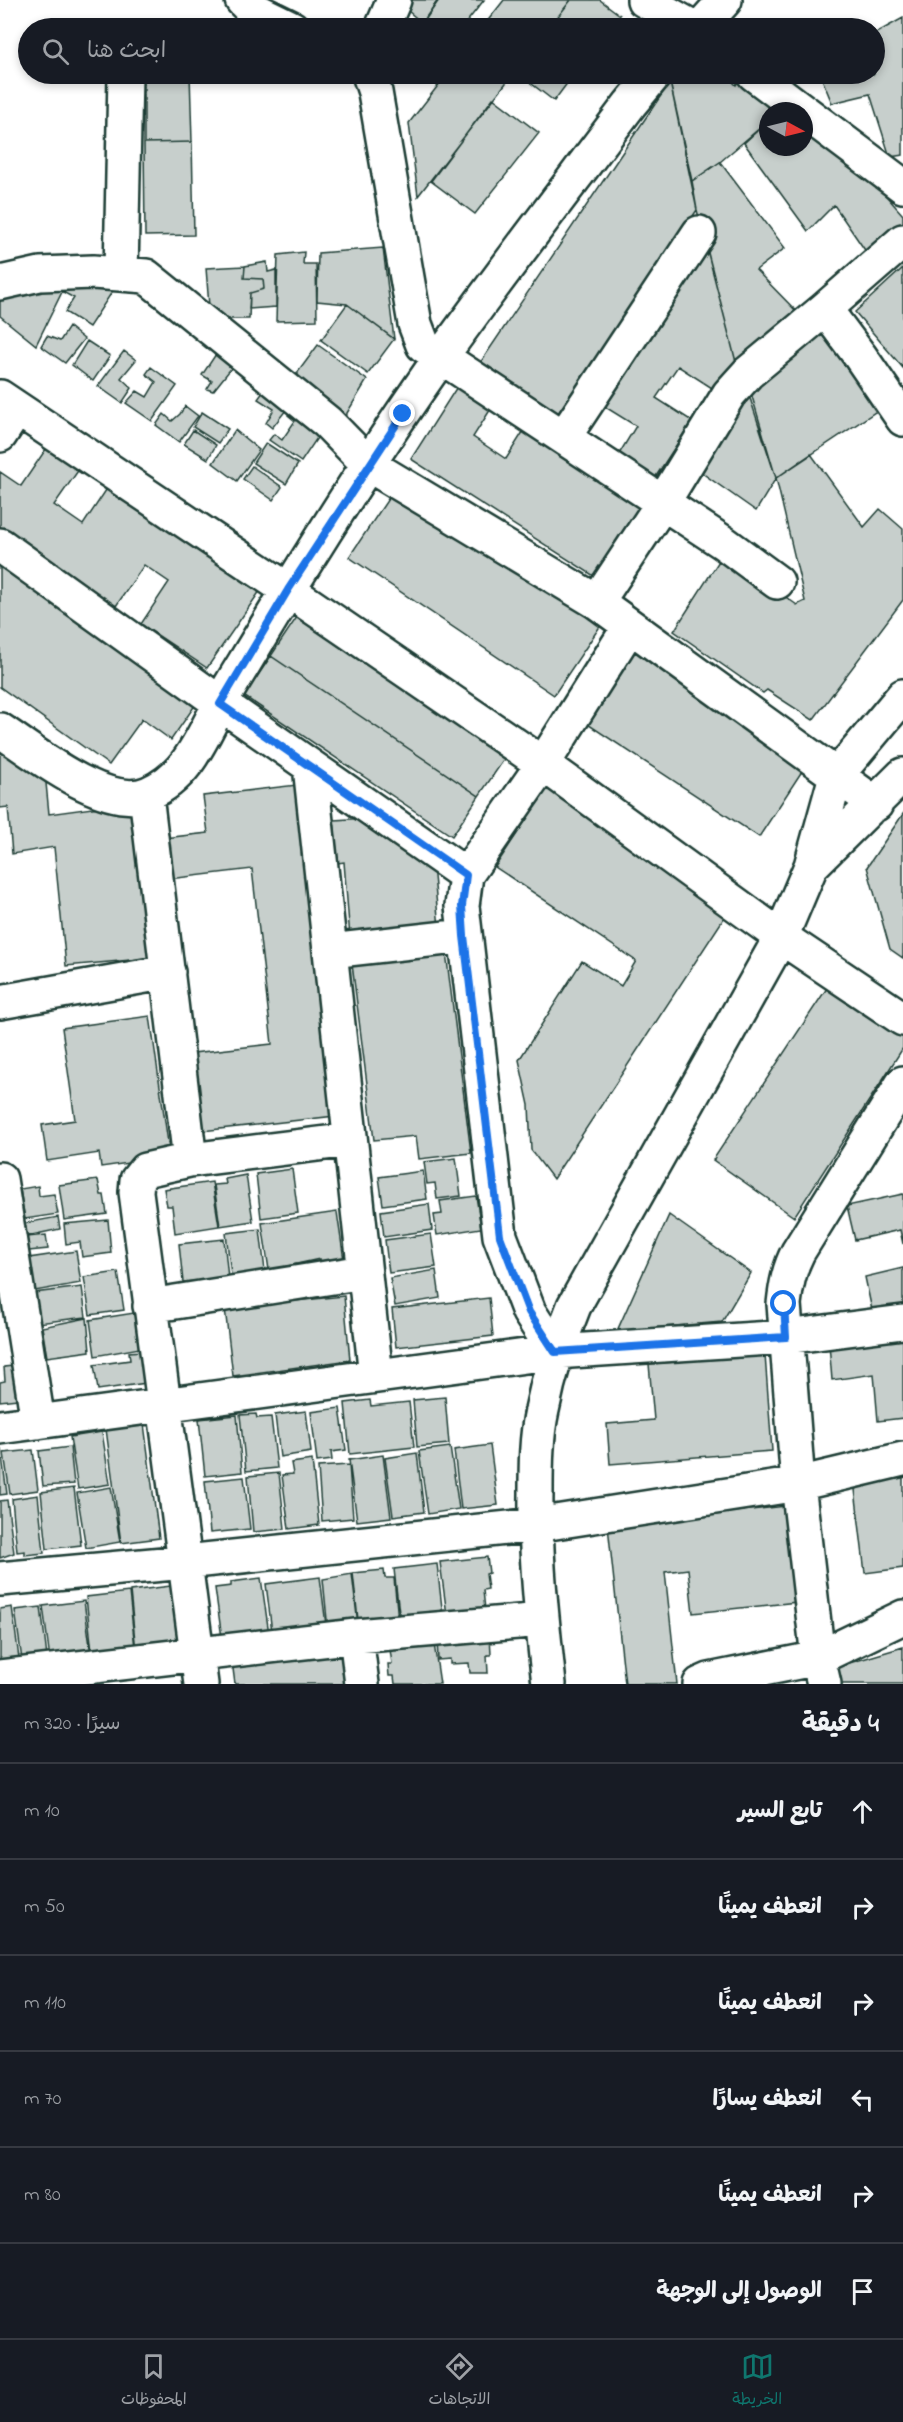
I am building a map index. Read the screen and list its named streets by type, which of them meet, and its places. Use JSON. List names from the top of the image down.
{
  "north": "right",
  "page": {
    "search": "ابحث هنا",
    "heading": ["4 دقيقة", "سيرًا · 320 m"],
    "list": [
      ["تابع السير", "10 m"],
      ["انعطف يمينًا", "50 m"],
      ["انعطف يمينًا", "110 m"],
      ["انعطف يسارًا", "70 m"],
      ["انعطف يمينًا", "80 m"],
      "الوصول إلى الوجهة"
    ],
    "nav": ["الخريطة", "الاتجاهات", "المحفوظات"]
  }
}
